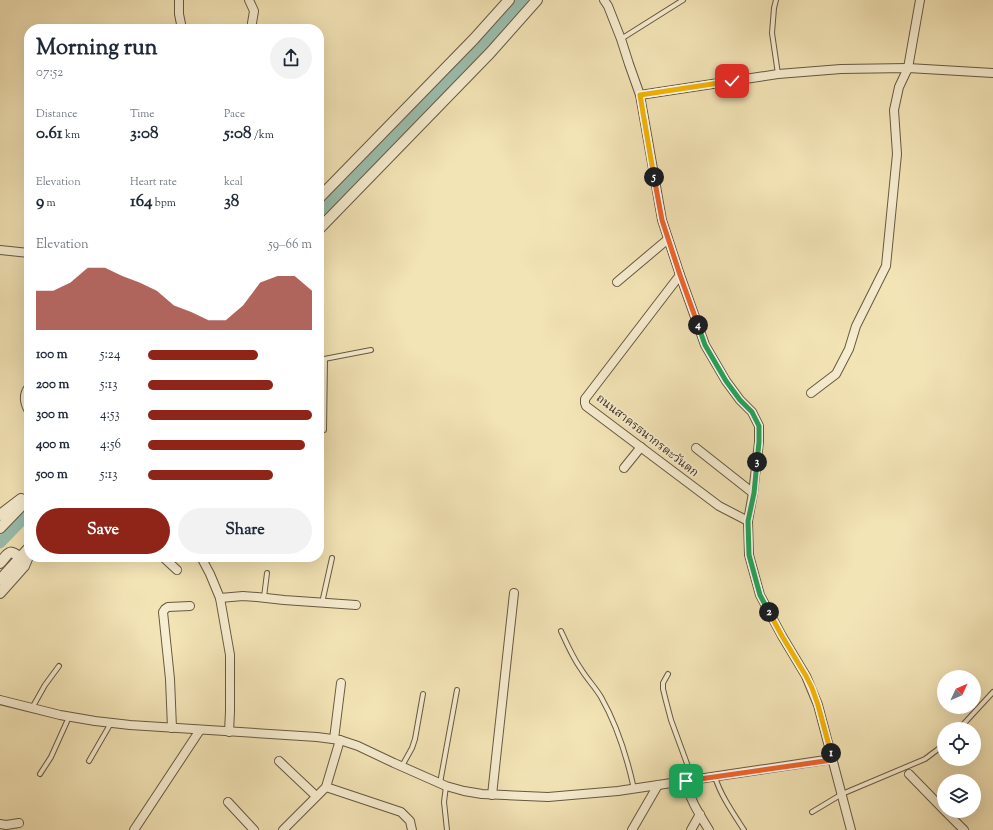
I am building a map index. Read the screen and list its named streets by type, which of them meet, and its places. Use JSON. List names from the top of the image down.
{
  "streets": {
    "street": ["ถนนสาครธนากรตะวันตก"]
  },
  "north": "top right",
  "page": {
    "heading": ["Morning run", "07:52"],
    "stats": [
      ["Distance", "0.61 km"],
      ["Time", "3:08"],
      ["Pace", "5:08 /km"],
      ["Elevation", "9 m"],
      ["Heart rate", "164 bpm"],
      ["kcal", "38"]
    ],
    "pins": [
      "5",
      "4",
      "3",
      "2",
      "1"
    ],
    "chart": ["Elevation", "59–66 m"],
    "list": [
      {
        "name": "100 m",
        "note": "5:24"
      },
      {
        "name": "200 m",
        "note": "5:13"
      },
      {
        "name": "300 m",
        "note": "4:53"
      },
      {
        "name": "400 m",
        "note": "4:56"
      },
      {
        "name": "500 m",
        "note": "5:13"
      }
    ],
    "buttons": ["Save", "Share"]
  }
}
